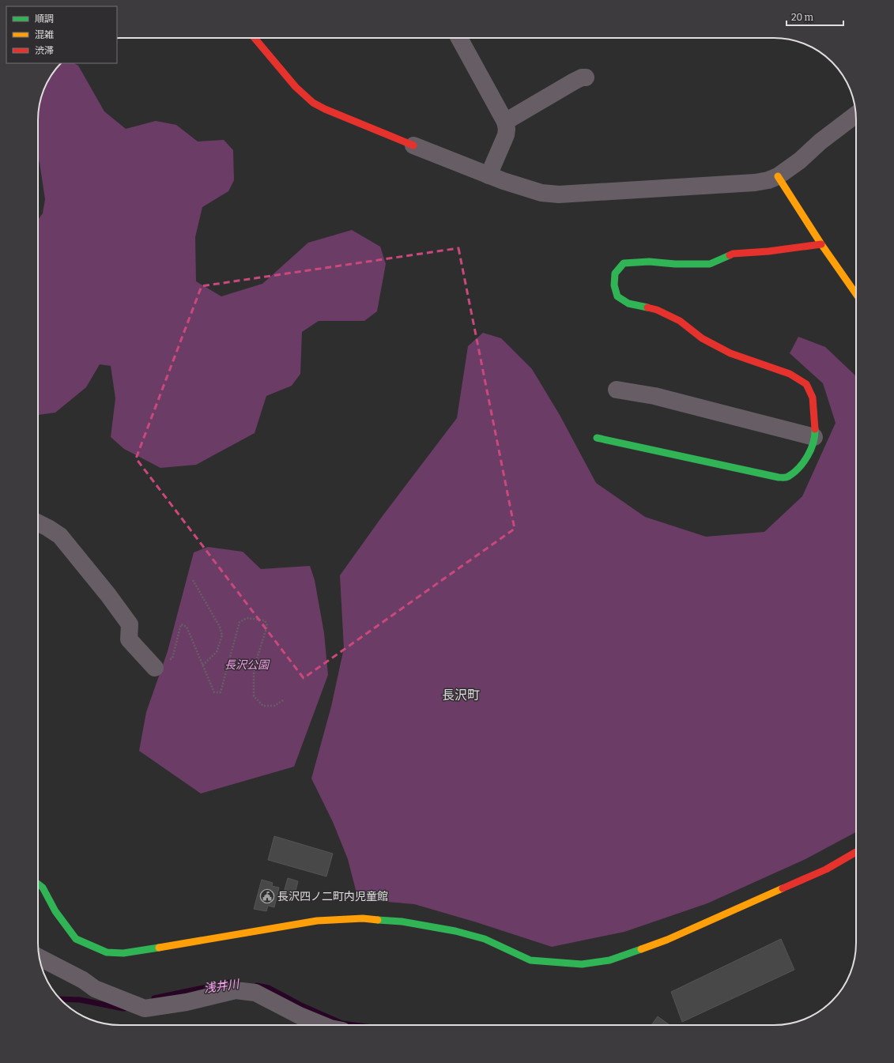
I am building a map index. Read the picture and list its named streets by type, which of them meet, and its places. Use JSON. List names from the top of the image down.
{
  "districts": ["長沢町"],
  "water": ["浅井川"],
  "parks": ["長沢公園"],
  "places": {
    "public building": ["長沢四ノ二町内児童館"]
  },
  "legend": ["順調", "混雑", "渋滞"],
  "scale_bar": "20 m"
}
